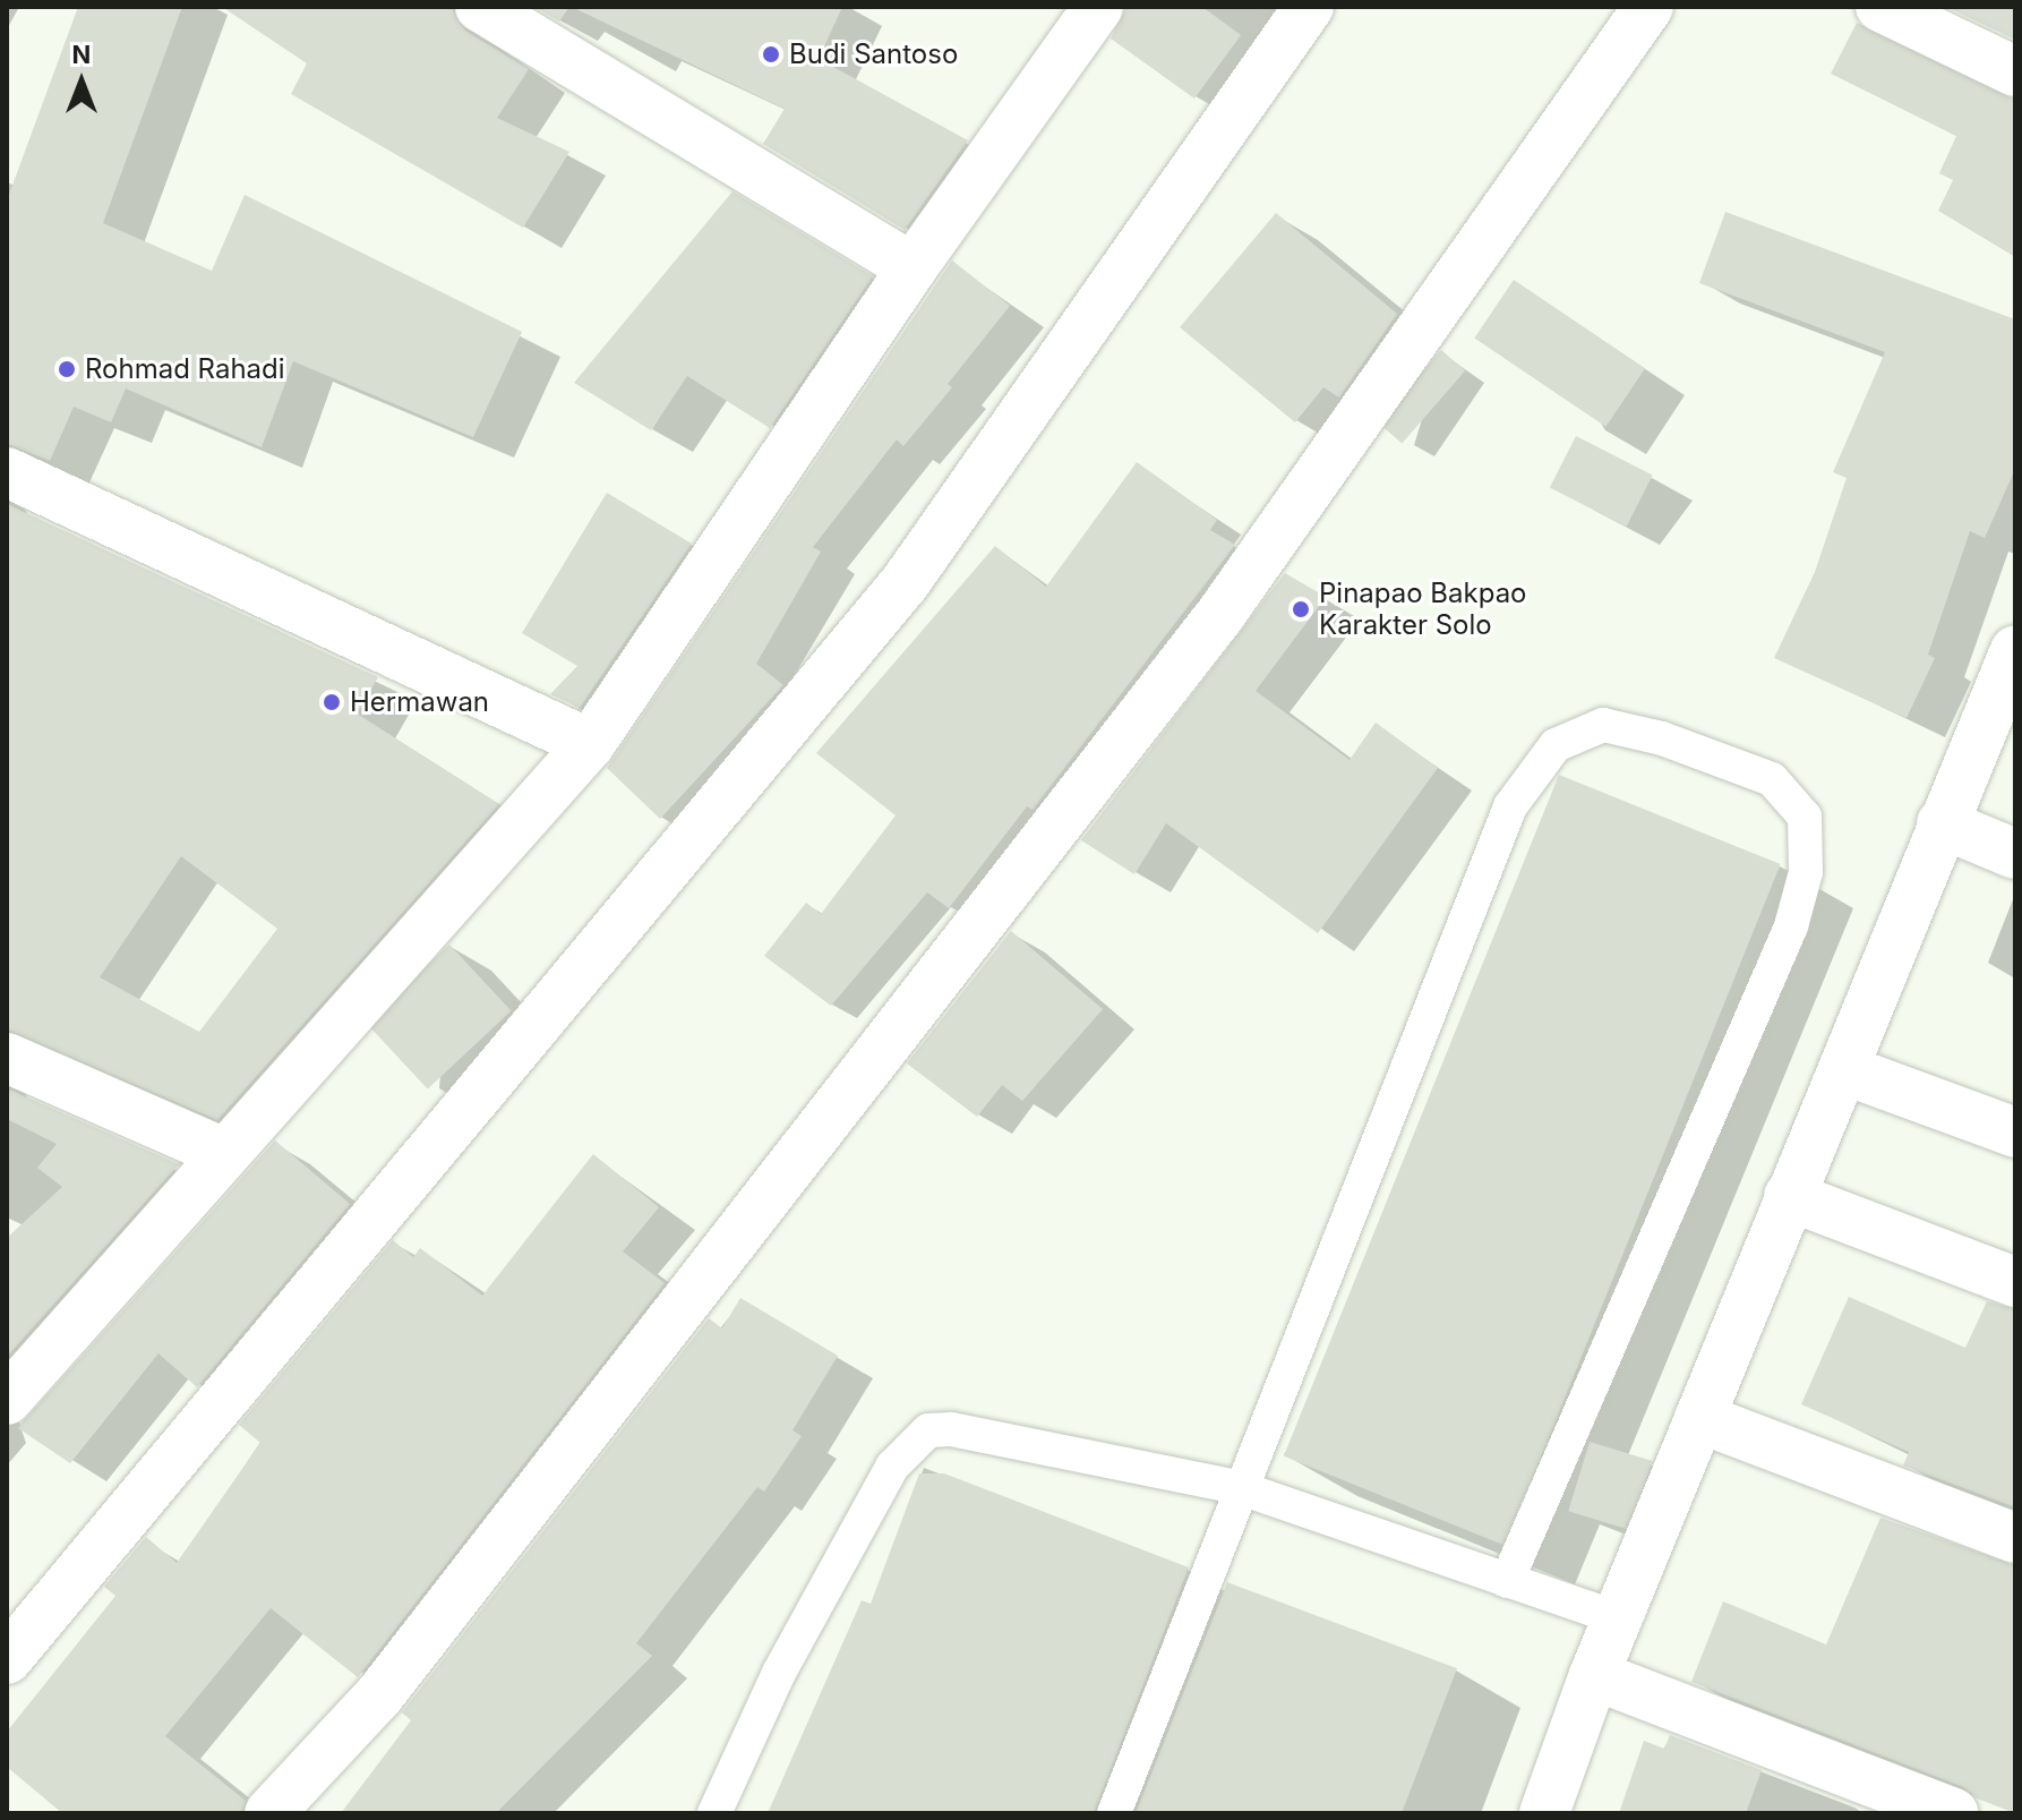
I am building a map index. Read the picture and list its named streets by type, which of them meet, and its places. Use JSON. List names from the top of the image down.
{
  "places": [
    "Budi Santoso",
    "Rohmad Rahadi",
    "Pinapao Bakpao Karakter Solo",
    "Hermawan"
  ],
  "north": "top"
}
